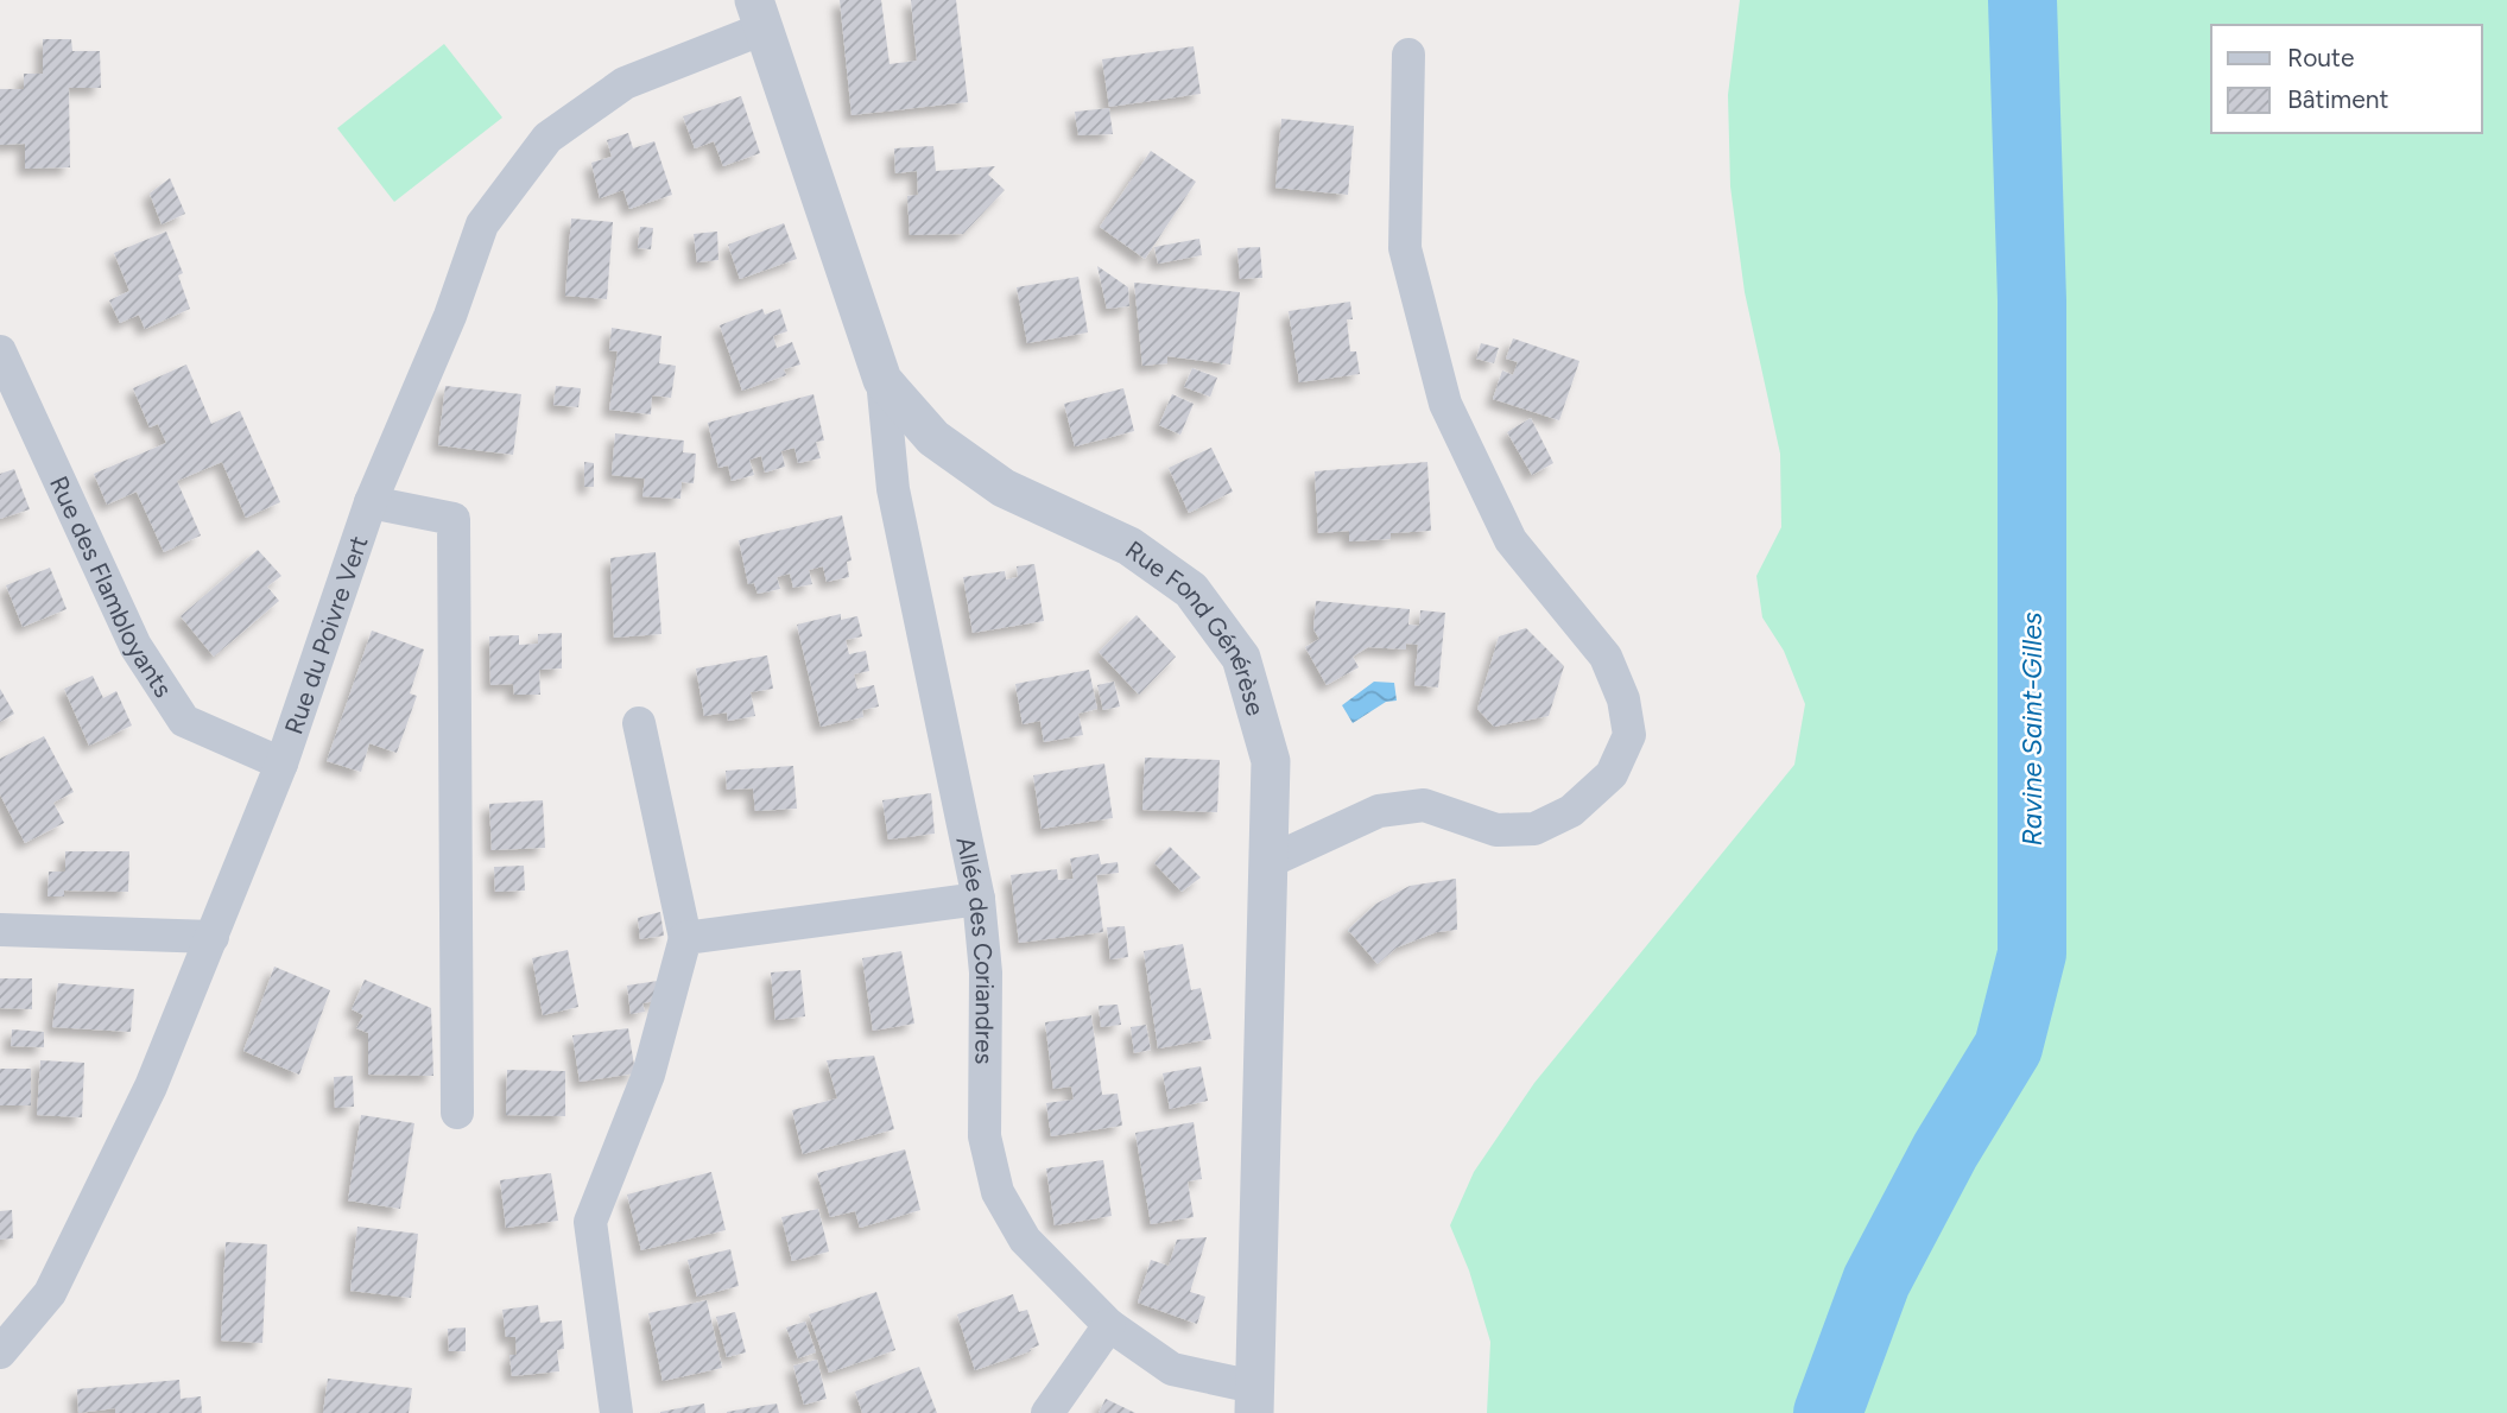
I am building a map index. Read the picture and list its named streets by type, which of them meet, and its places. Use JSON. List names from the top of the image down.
{
  "streets": {
    "street": [
      "Rue des Flambloyants",
      "Rue Fond Générèse",
      "Rue du Poivre Vert",
      "Allée des Coriandres"
    ]
  },
  "crossings": [
    ["Rue des Flambloyants", "Rue du Poivre Vert"],
    ["Rue Fond Générèse", "Rue du Poivre Vert"],
    ["Rue Fond Générèse", "Allée des Coriandres"]
  ],
  "water": ["Ravine Saint-Gilles"],
  "legend": ["Route", "Bâtiment"]
}
